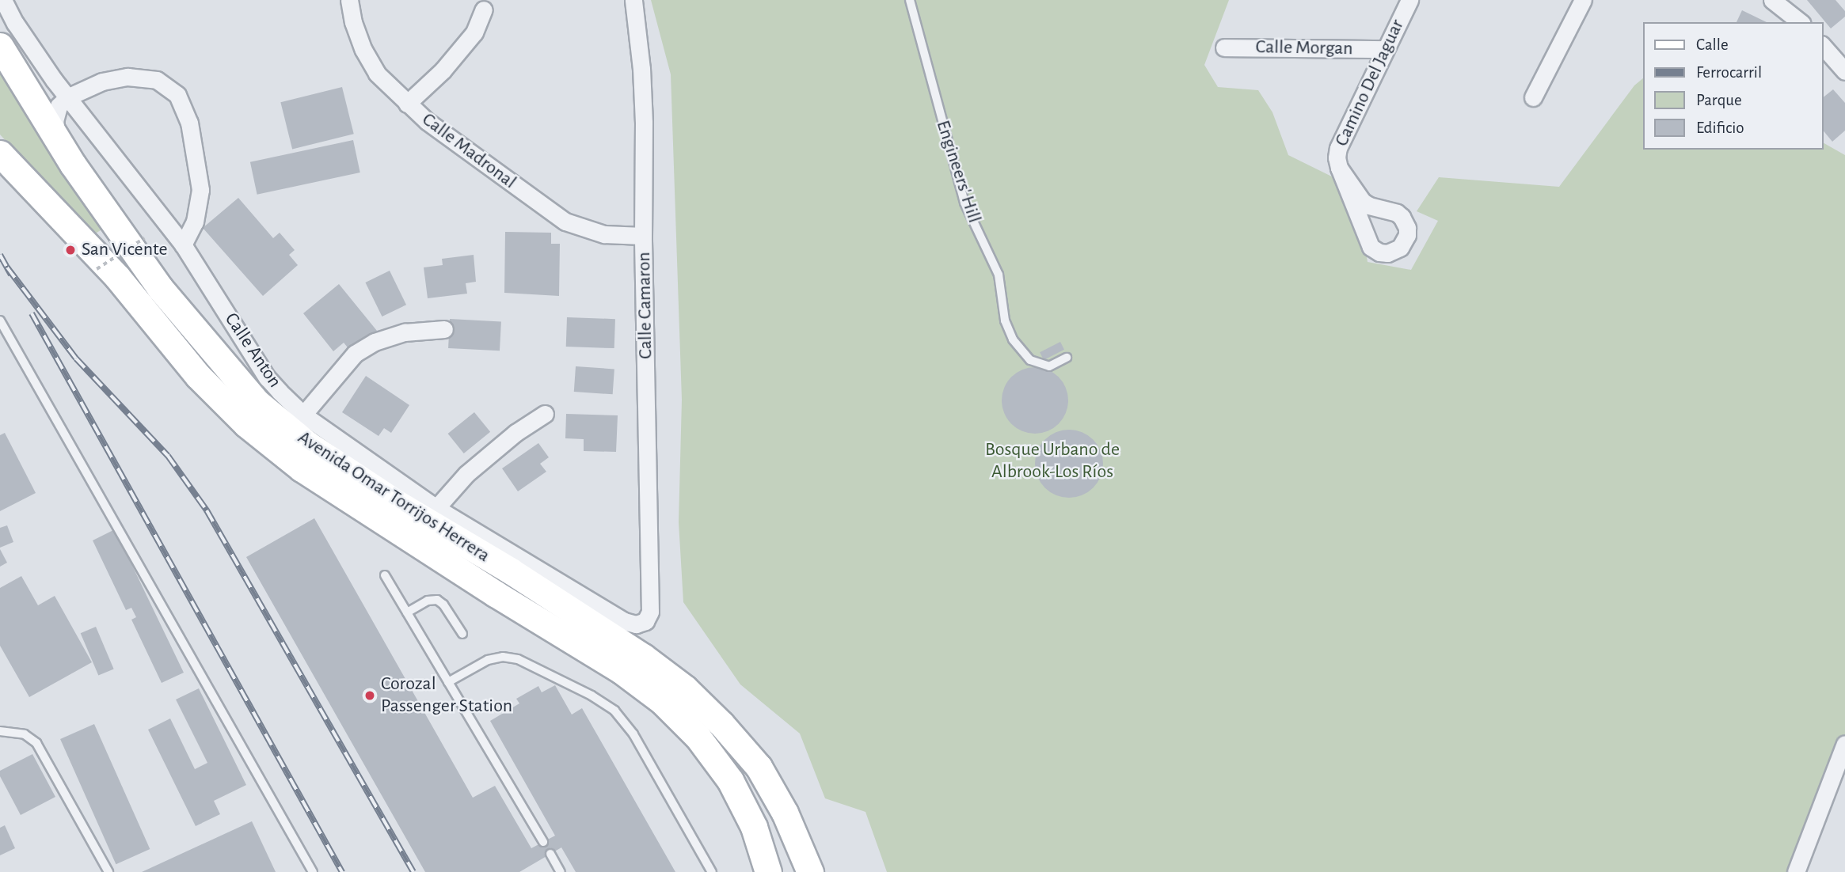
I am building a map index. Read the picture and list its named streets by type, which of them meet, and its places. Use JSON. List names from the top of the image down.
{
  "streets": {
    "main road": ["Avenida Omar Torrijos Herrera"],
    "street": [
      "Calle Morgan",
      "Camino Del Jaguar",
      "Calle Madronal",
      "Calle Camaron",
      "Calle Anton"
    ],
    "lane": ["Engineers' Hill"]
  },
  "crossings": [
    ["Calle Morgan", "Camino Del Jaguar"],
    ["Calle Madronal", "Calle Camaron"],
    ["Calle Camaron", "Calle Anton"]
  ],
  "parks": ["Bosque Urbano de Albrook-Los Ríos"],
  "places": ["San Vicente", "Corozal Passenger Station"],
  "legend": [
    "Calle",
    "Ferrocarril",
    "Parque",
    "Edificio"
  ]
}
